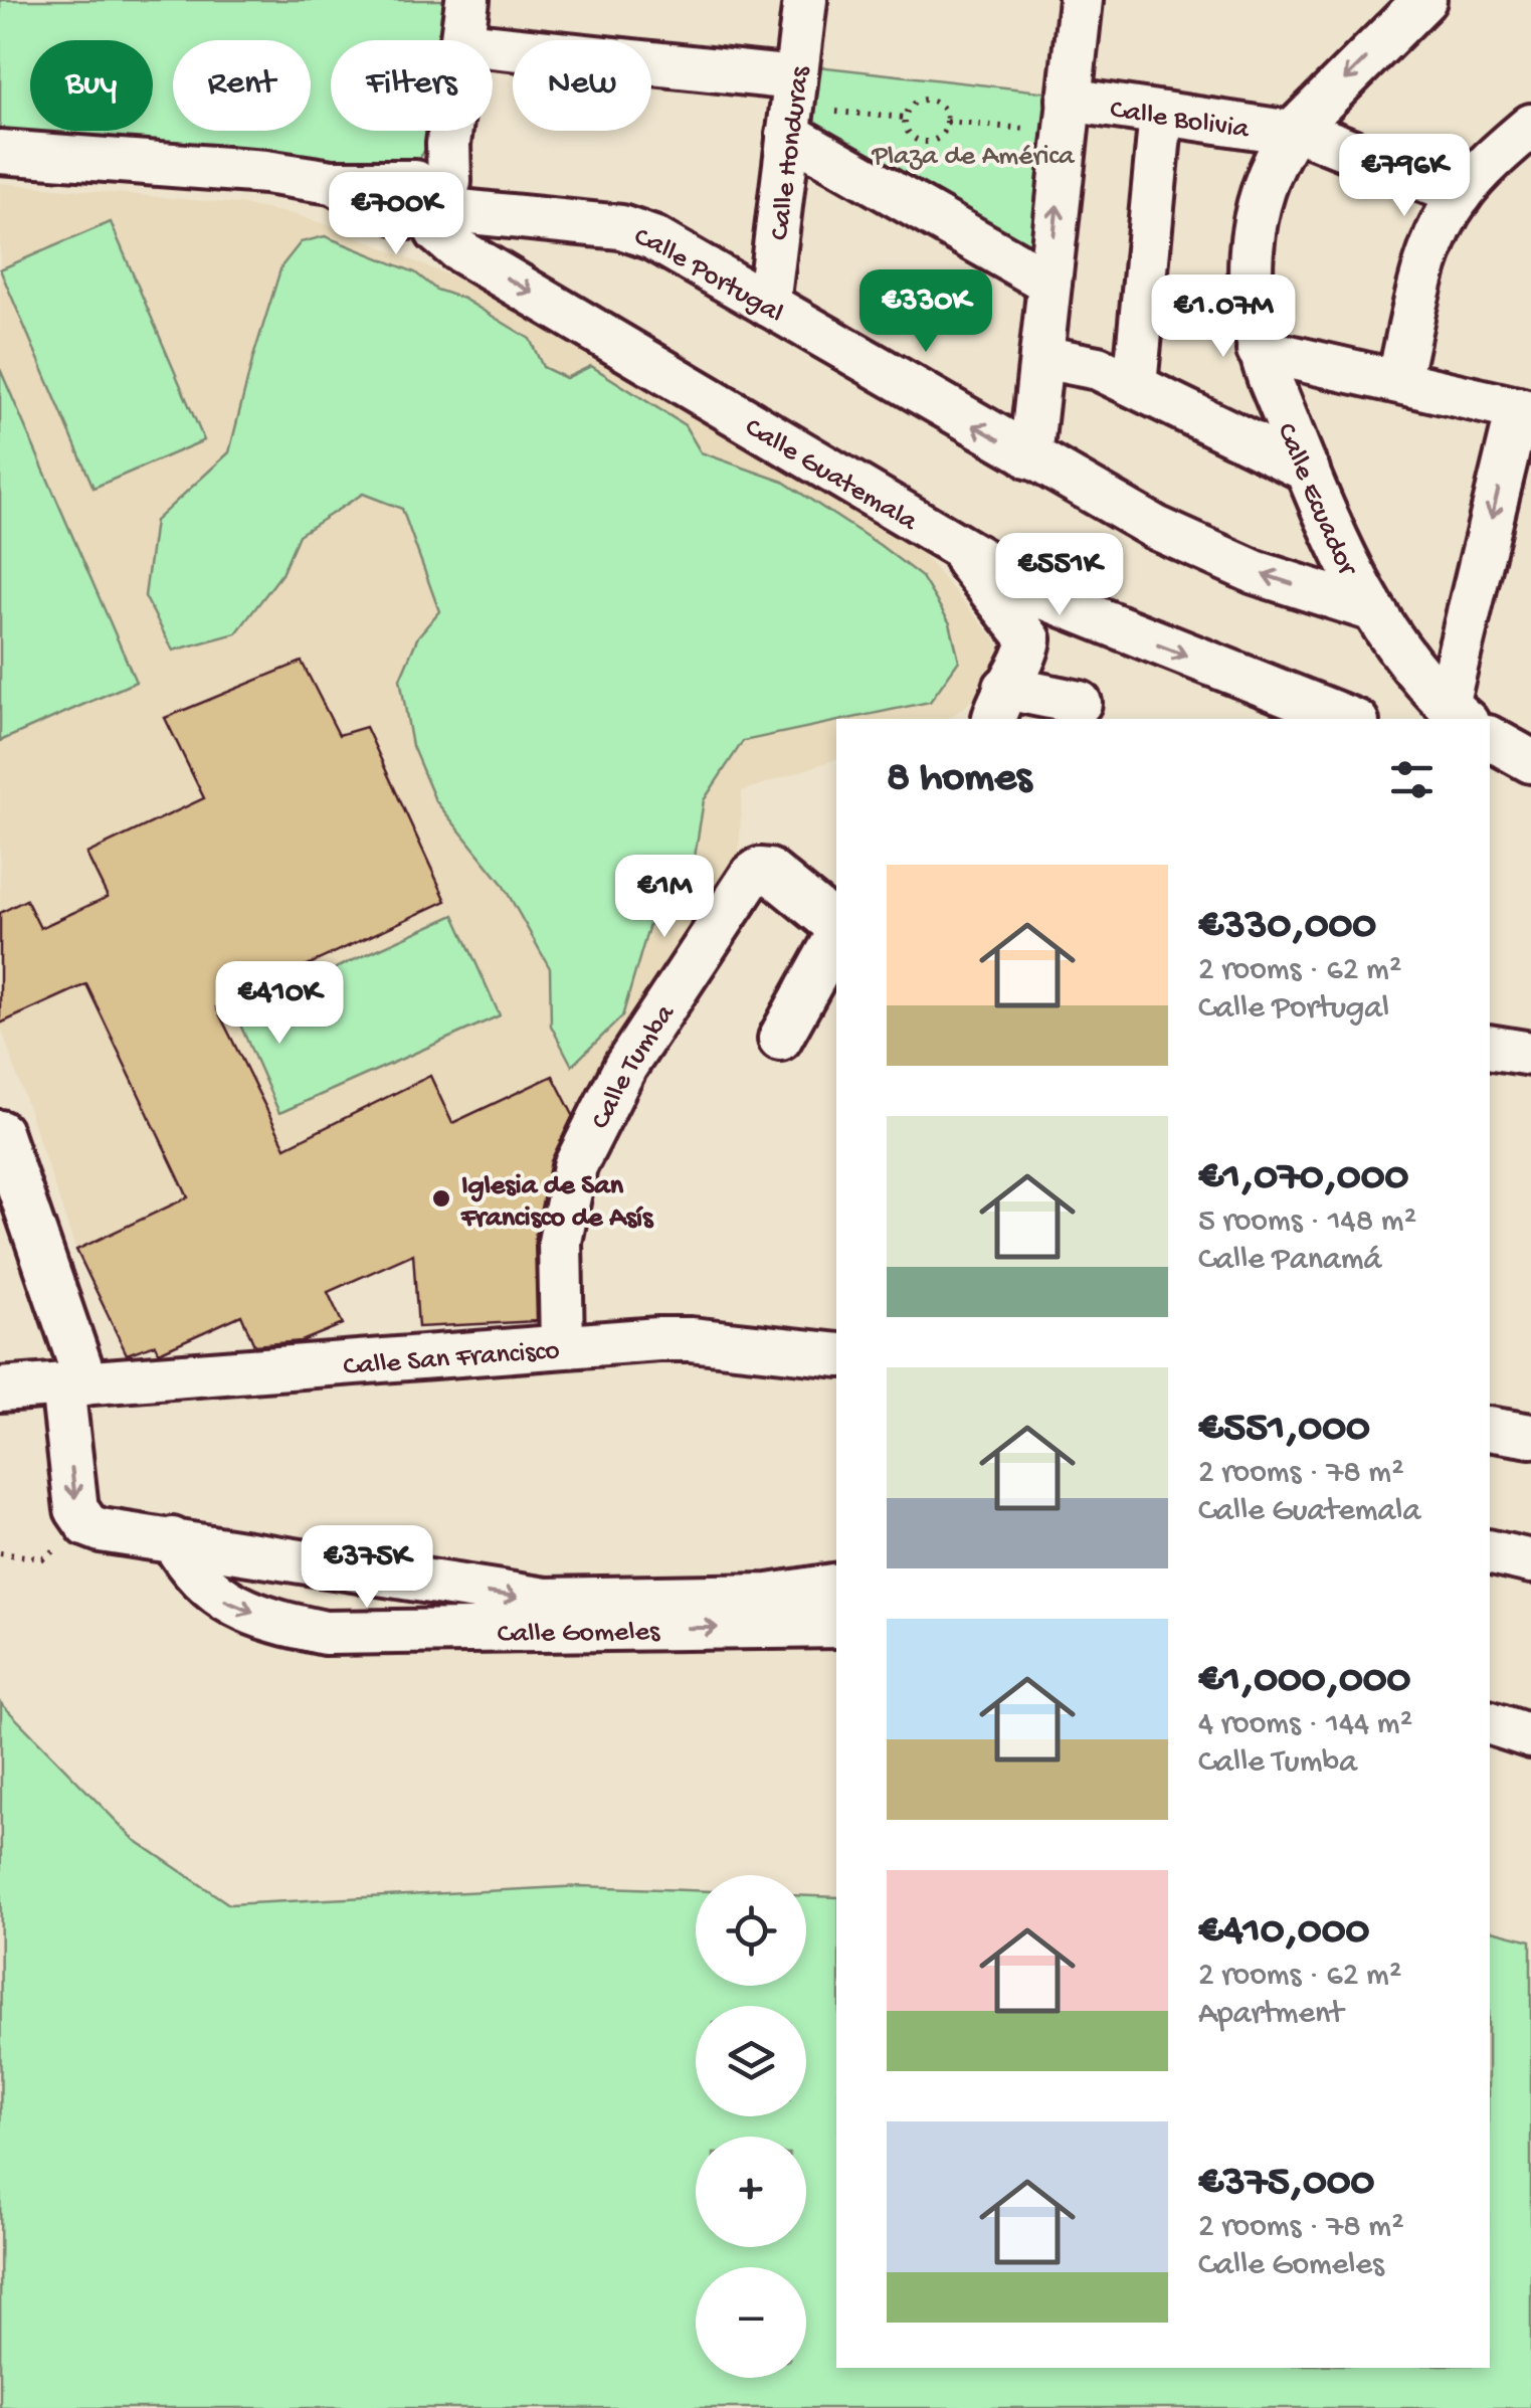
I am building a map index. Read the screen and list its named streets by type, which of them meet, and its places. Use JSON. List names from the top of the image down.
{
  "streets": {
    "street": [
      "Calle Bolivia",
      "Calle Honduras",
      "Calle Portugal",
      "Calle Guatemala",
      "Calle Ecuador",
      "Calle Tumba",
      "Calle San Francisco",
      "Calle Gomeles"
    ]
  },
  "crossings": [
    ["Calle Bolivia", "Calle Ecuador"],
    ["Calle Honduras", "Calle Portugal"],
    ["Calle Portugal", "Calle Guatemala"],
    ["Calle Portugal", "Calle Ecuador"],
    ["Calle Tumba", "Calle San Francisco"]
  ],
  "one_way": ["Calle Gomeles"],
  "parks": ["Plaza de América"],
  "places": ["Iglesia de San Francisco de Asís"],
  "page": {
    "chip": [
      "Buy",
      "Rent",
      "Filters",
      "New"
    ],
    "price": [
      "€796K",
      "€700K",
      "€330K",
      "€1.07M",
      "€551K",
      "€1M",
      "€410K",
      "€375K"
    ],
    "heading": "8 homes",
    "list": [
      {
        "name": "€330,000",
        "note": "2 rooms · 62 m² · Calle Portugal"
      },
      {
        "name": "€1,070,000",
        "note": "5 rooms · 148 m² · Calle Panamá"
      },
      {
        "name": "€551,000",
        "note": "2 rooms · 78 m² · Calle Guatemala"
      },
      {
        "name": "€1,000,000",
        "note": "4 rooms · 144 m² · Calle Tumba"
      },
      {
        "name": "€410,000",
        "note": "2 rooms · 62 m² · Apartment"
      },
      {
        "name": "€375,000",
        "note": "2 rooms · 78 m² · Calle Gomeles"
      }
    ],
    "map_buttons": ["+", "−"]
  }
}
